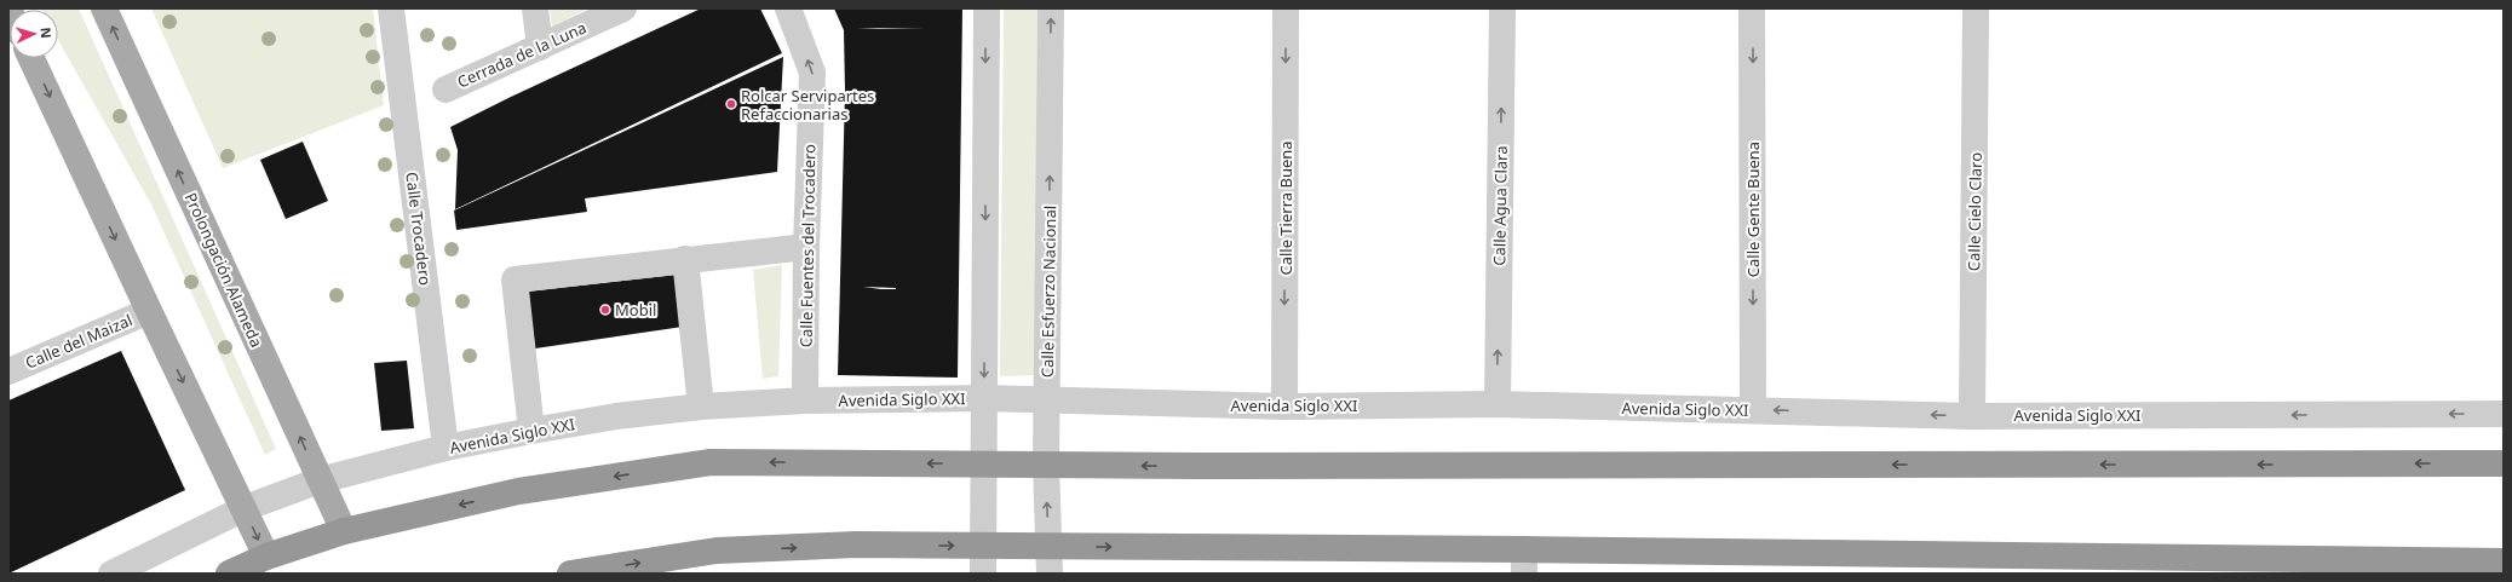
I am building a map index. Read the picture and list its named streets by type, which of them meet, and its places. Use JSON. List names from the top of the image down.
{
  "streets": {
    "main road": ["Prolongación Alameda"],
    "street": [
      "Cerrada de la Luna",
      "Calle Agua Clara",
      "Calle Tierra Buena",
      "Calle Gente Buena",
      "Calle Cielo Claro",
      "Calle Trocadero",
      "Calle Fuentes del Trocadero",
      "Calle Esfuerzo Nacional",
      "Calle del Maizal",
      "Avenida Siglo XXI"
    ]
  },
  "crossings": [
    ["Calle Agua Clara", "Avenida Siglo XXI"],
    ["Calle Tierra Buena", "Avenida Siglo XXI"],
    ["Calle Gente Buena", "Avenida Siglo XXI"],
    ["Calle Cielo Claro", "Avenida Siglo XXI"],
    ["Calle Trocadero", "Avenida Siglo XXI"],
    ["Calle Fuentes del Trocadero", "Avenida Siglo XXI"],
    ["Prolongación Alameda", "Avenida Siglo XXI"],
    ["Calle Esfuerzo Nacional", "Avenida Siglo XXI"]
  ],
  "one_way": ["Calle Agua Clara", "Calle Tierra Buena", "Calle Gente Buena"],
  "places": ["Rolcar Servipartes Refaccionarias", "Mobil"],
  "north": "right"
}
